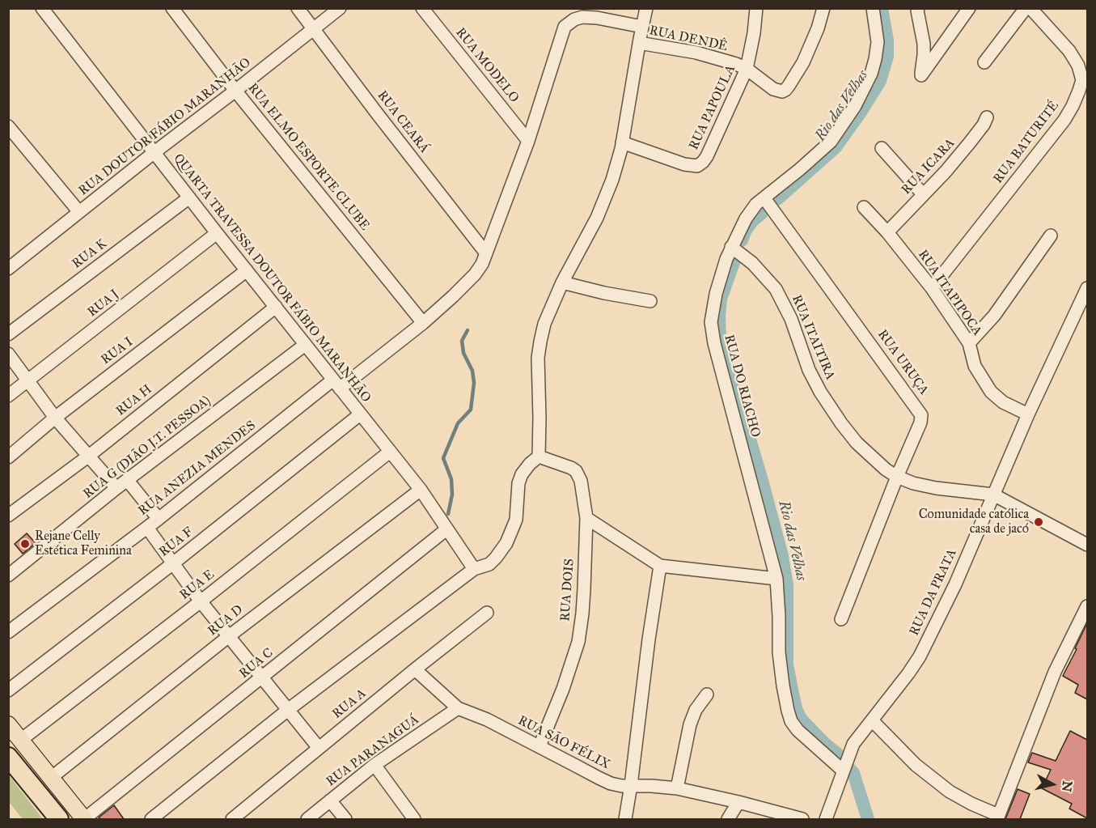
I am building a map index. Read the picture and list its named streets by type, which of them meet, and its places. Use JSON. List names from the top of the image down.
{
  "streets": {
    "street": [
      "RUA DENDÊ",
      "RUA MODELO",
      "RUA PAPOULA",
      "RUA CEARÁ",
      "RUA DOUTOR FÁBIO MARANHÃO",
      "RUA BATURITÉ",
      "RUA ELMO ESPORTE CLUBE",
      "RUA ICARA",
      "RUA K",
      "QUARTA TRAVESSA DOUTOR FÁBIO MARANHÃO",
      "RUA ITAPIPOCA",
      "RUA J",
      "RUA ITAITIRA",
      "RUA I",
      "RUA URUÇA",
      "RUA DO RIACHO",
      "RUA H",
      "RUA G (DIÃO J.T. PESSOA)",
      "RUA ANEZIA MENDES",
      "RUA F",
      "RUA E",
      "RUA DOIS",
      "RUA DA PRATA",
      "RUA D",
      "RUA C",
      "RUA A",
      "RUA SÃO FÉLIX",
      "RUA PARANAGUÁ"
    ]
  },
  "crossings": [
    ["RUA DENDÊ", "RUA PAPOULA"],
    ["RUA MODELO", "RUA ANEZIA MENDES"],
    ["RUA CEARÁ", "RUA DOUTOR FÁBIO MARANHÃO"],
    ["RUA CEARÁ", "RUA ANEZIA MENDES"],
    ["RUA DOUTOR FÁBIO MARANHÃO", "RUA ELMO ESPORTE CLUBE"],
    ["RUA DOUTOR FÁBIO MARANHÃO", "QUARTA TRAVESSA DOUTOR FÁBIO MARANHÃO"],
    ["RUA BATURITÉ", "RUA ITAPIPOCA"],
    ["RUA ELMO ESPORTE CLUBE", "RUA ANEZIA MENDES"],
    ["RUA ICARA", "RUA ITAPIPOCA"],
    ["RUA K", "QUARTA TRAVESSA DOUTOR FÁBIO MARANHÃO"],
    ["QUARTA TRAVESSA DOUTOR FÁBIO MARANHÃO", "RUA J"],
    ["QUARTA TRAVESSA DOUTOR FÁBIO MARANHÃO", "RUA I"],
    ["QUARTA TRAVESSA DOUTOR FÁBIO MARANHÃO", "RUA H"],
    ["QUARTA TRAVESSA DOUTOR FÁBIO MARANHÃO", "RUA G (DIÃO J.T. PESSOA)"],
    ["QUARTA TRAVESSA DOUTOR FÁBIO MARANHÃO", "RUA ANEZIA MENDES"],
    ["QUARTA TRAVESSA DOUTOR FÁBIO MARANHÃO", "RUA F"],
    ["QUARTA TRAVESSA DOUTOR FÁBIO MARANHÃO", "RUA E"],
    ["QUARTA TRAVESSA DOUTOR FÁBIO MARANHÃO", "RUA D"],
    ["QUARTA TRAVESSA DOUTOR FÁBIO MARANHÃO", "RUA C"],
    ["RUA ITAPIPOCA", "RUA DA PRATA"],
    ["RUA ITAITIRA", "RUA URUÇA"],
    ["RUA ITAITIRA", "RUA DO RIACHO"],
    ["RUA ITAITIRA", "RUA DA PRATA"],
    ["RUA URUÇA", "RUA DO RIACHO"],
    ["RUA DO RIACHO", "RUA DA PRATA"],
    ["RUA DOIS", "RUA SÃO FÉLIX"],
    ["RUA A", "RUA SÃO FÉLIX"],
    ["RUA SÃO FÉLIX", "RUA PARANAGUÁ"]
  ],
  "water": ["Rio das Velhas"],
  "places": ["Comunidade católica casa de jacó", "Rejane Celly Estética Feminina"],
  "north": "right"
}
